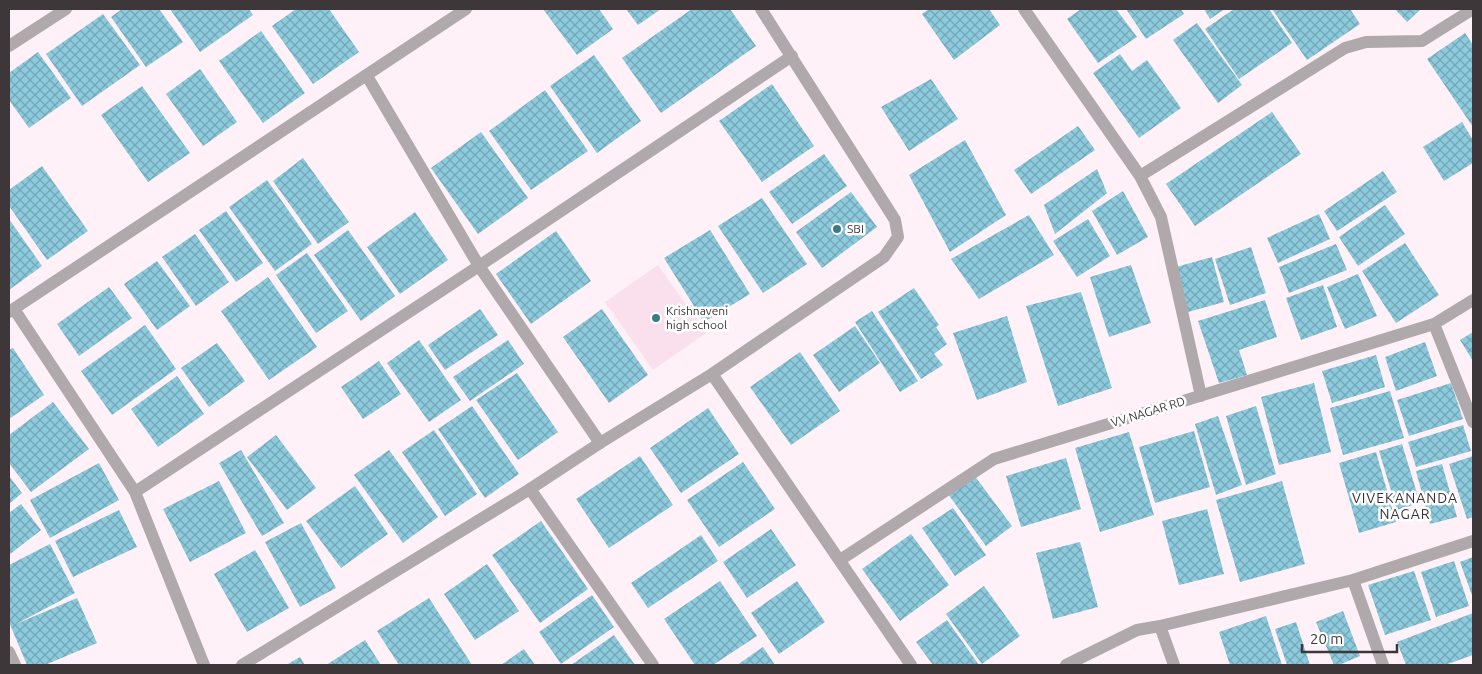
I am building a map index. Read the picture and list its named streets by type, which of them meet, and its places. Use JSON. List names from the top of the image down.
{
  "streets": {
    "street": ["VV NAGAR RD"]
  },
  "districts": ["VIVEKANANDA NAGAR"],
  "places": ["SBI", "Krishnaveni high school"],
  "scale_bar": "20 m"
}
